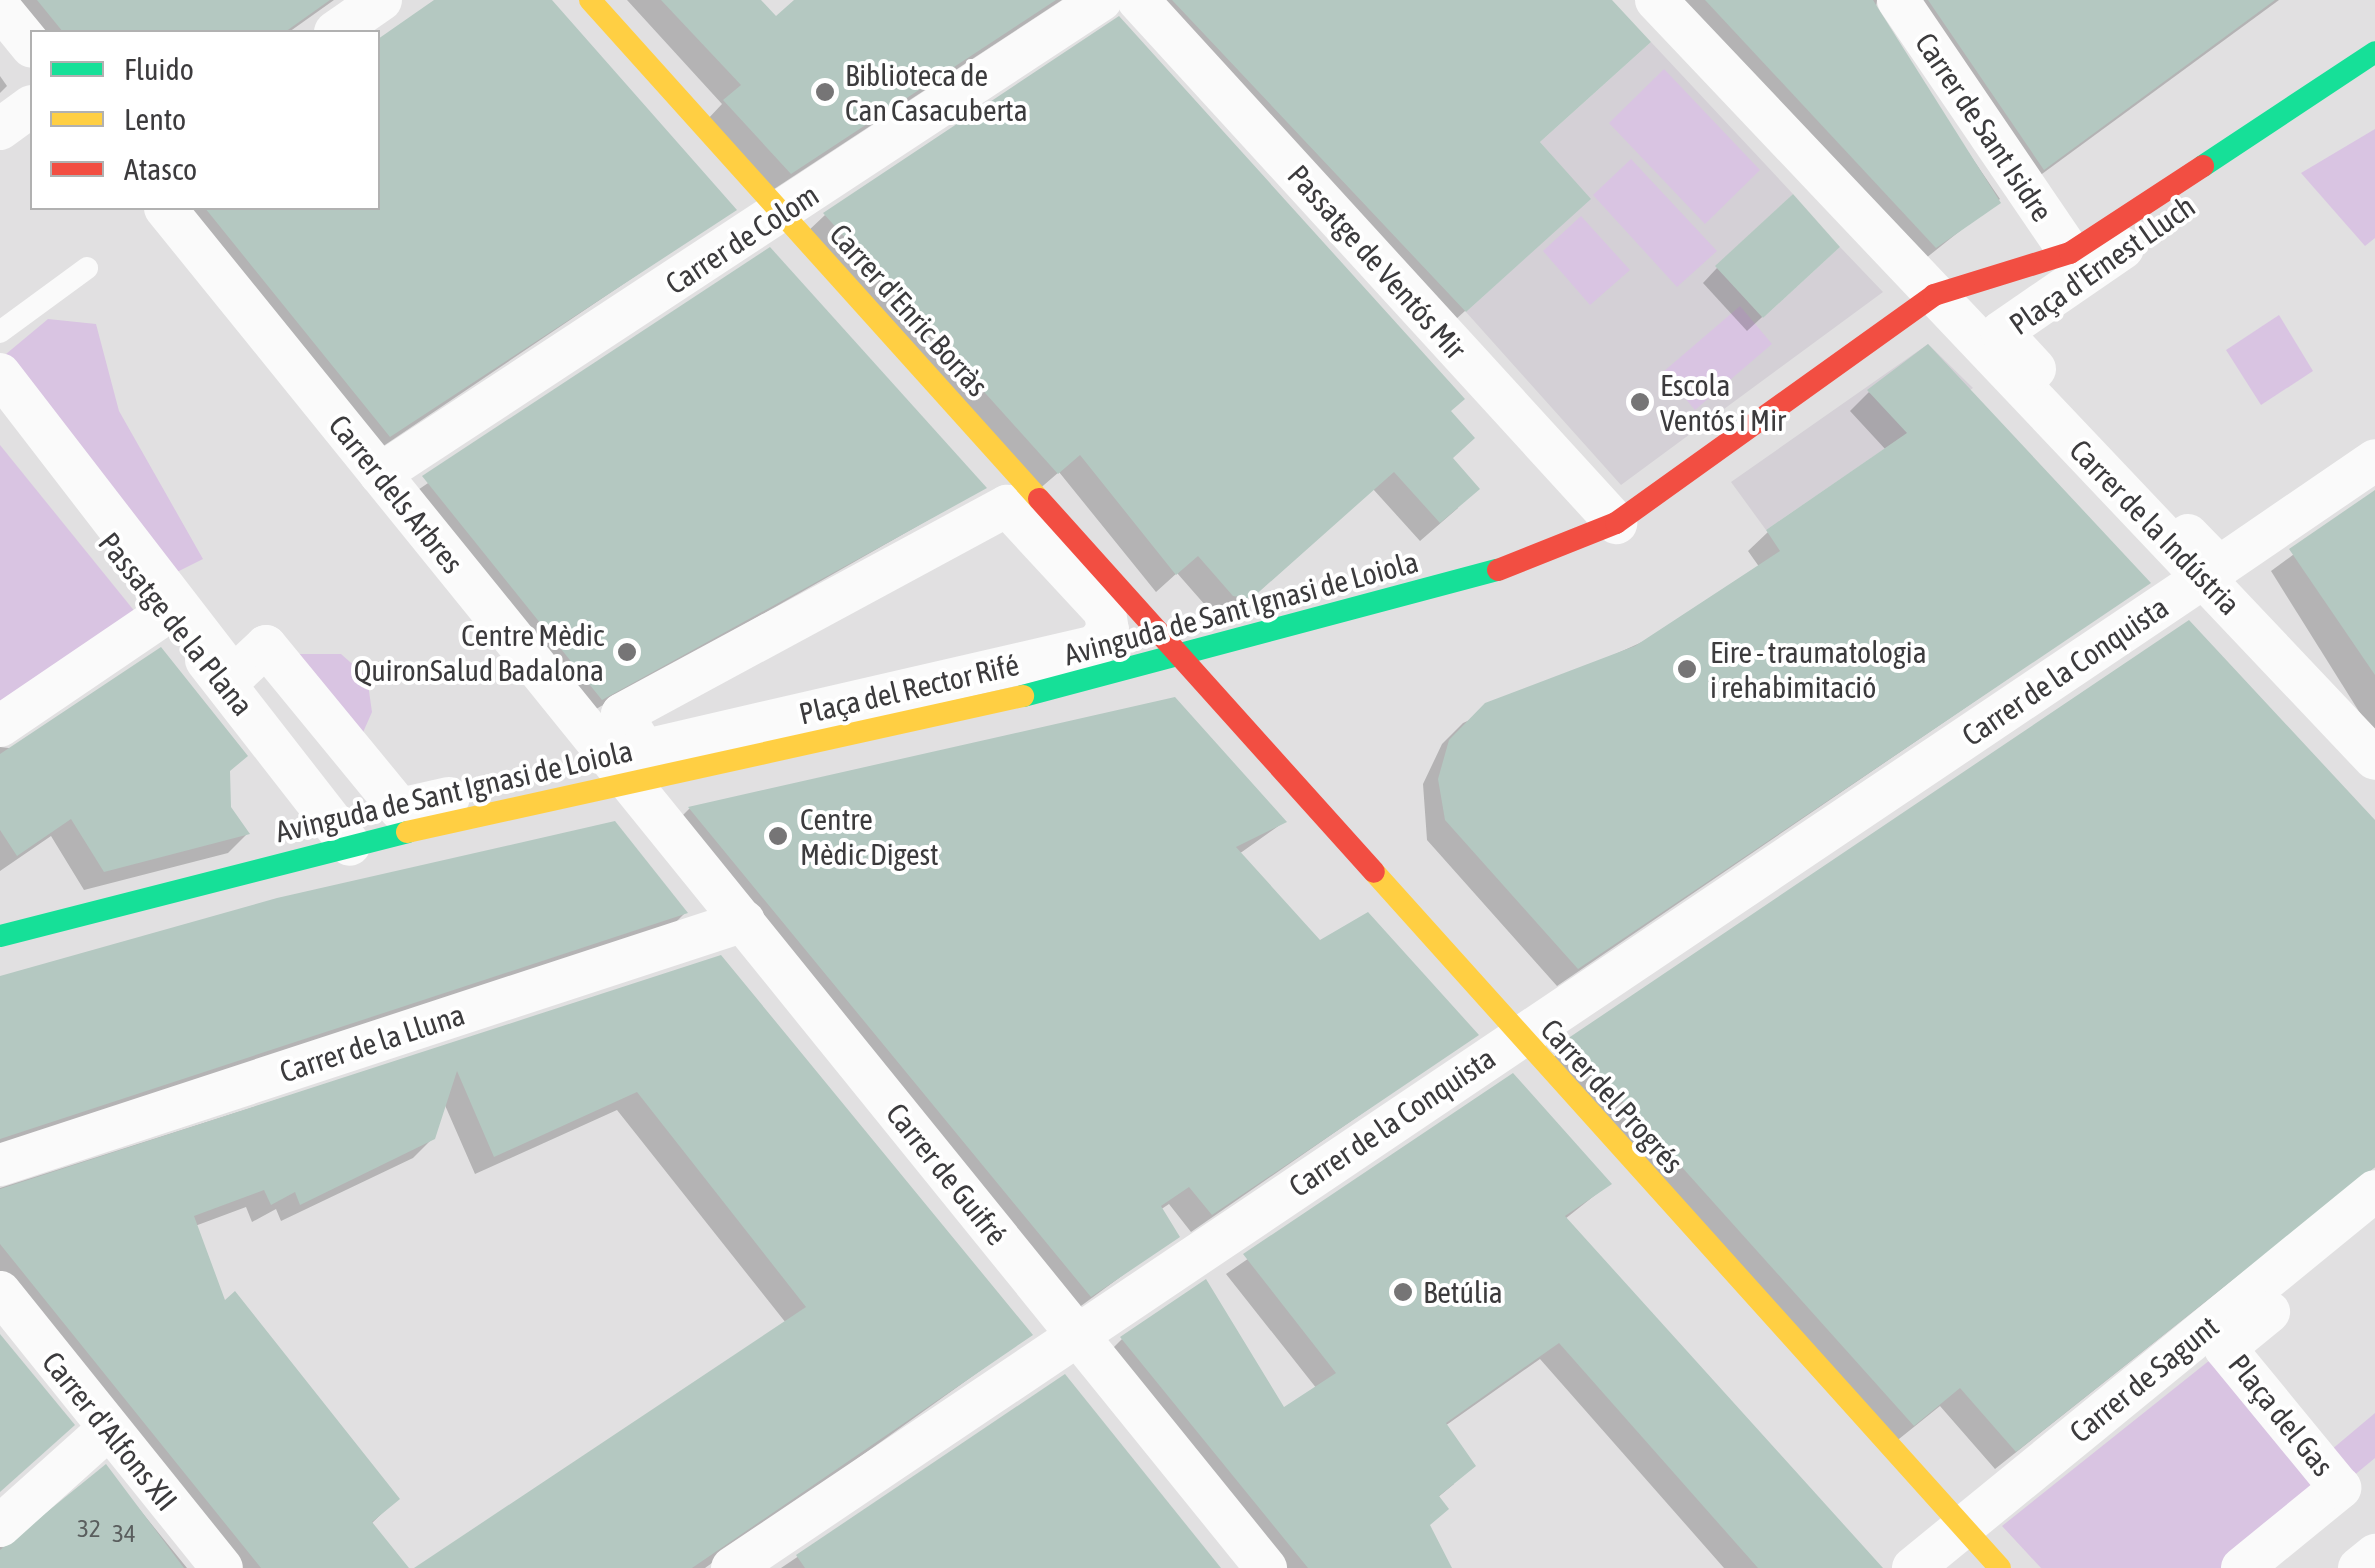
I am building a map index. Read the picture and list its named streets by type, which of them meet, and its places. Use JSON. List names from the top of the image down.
{
  "streets": {
    "street": [
      "Carrer de Sant Isidre",
      "Carrer de Colom",
      "Passatge de Ventós Mir",
      "Plaça d'Ernest Lluch",
      "Carrer d'Enric Borràs",
      "Carrer dels Arbres",
      "Carrer de la Indústria",
      "Avinguda de Sant Ignasi de Loiola",
      "Passatge de la Plana",
      "Carrer de la Conquista",
      "Plaça del Rector Rifé",
      "Carrer de la Lluna",
      "Carrer del Progrés",
      "Carrer de Guifré",
      "Carrer de Sagunt",
      "Plaça del Gas",
      "Carrer d'Alfons XII"
    ]
  },
  "crossings": [
    ["Carrer de Sant Isidre", "Avinguda de Sant Ignasi de Loiola"],
    ["Carrer de Colom", "Carrer d'Enric Borràs"],
    ["Carrer de Colom", "Carrer dels Arbres"],
    ["Passatge de Ventós Mir", "Avinguda de Sant Ignasi de Loiola"],
    ["Carrer d'Enric Borràs", "Avinguda de Sant Ignasi de Loiola"],
    ["Carrer d'Enric Borràs", "Carrer del Progrés"],
    ["Carrer dels Arbres", "Avinguda de Sant Ignasi de Loiola"],
    ["Carrer dels Arbres", "Carrer de Guifré"],
    ["Carrer de la Indústria", "Avinguda de Sant Ignasi de Loiola"],
    ["Carrer de la Indústria", "Carrer de la Conquista"],
    ["Avinguda de Sant Ignasi de Loiola", "Passatge de la Plana"],
    ["Avinguda de Sant Ignasi de Loiola", "Carrer del Progrés"],
    ["Avinguda de Sant Ignasi de Loiola", "Carrer de Guifré"],
    ["Carrer de la Conquista", "Carrer del Progrés"],
    ["Carrer de la Conquista", "Carrer de Guifré"],
    ["Carrer de la Lluna", "Carrer de Guifré"],
    ["Carrer del Progrés", "Carrer de Sagunt"]
  ],
  "places": [
    "Biblioteca de Can Casacuberta",
    "Escola Ventós i Mir",
    "Centre Mèdic QuironSalud Badalona",
    "Eire - traumatologia i rehabimitació",
    "Centre Mèdic Digest",
    "Betúlia"
  ],
  "house_numbers": ["32", "34"],
  "legend": ["Fluido", "Lento", "Atasco"]
}
